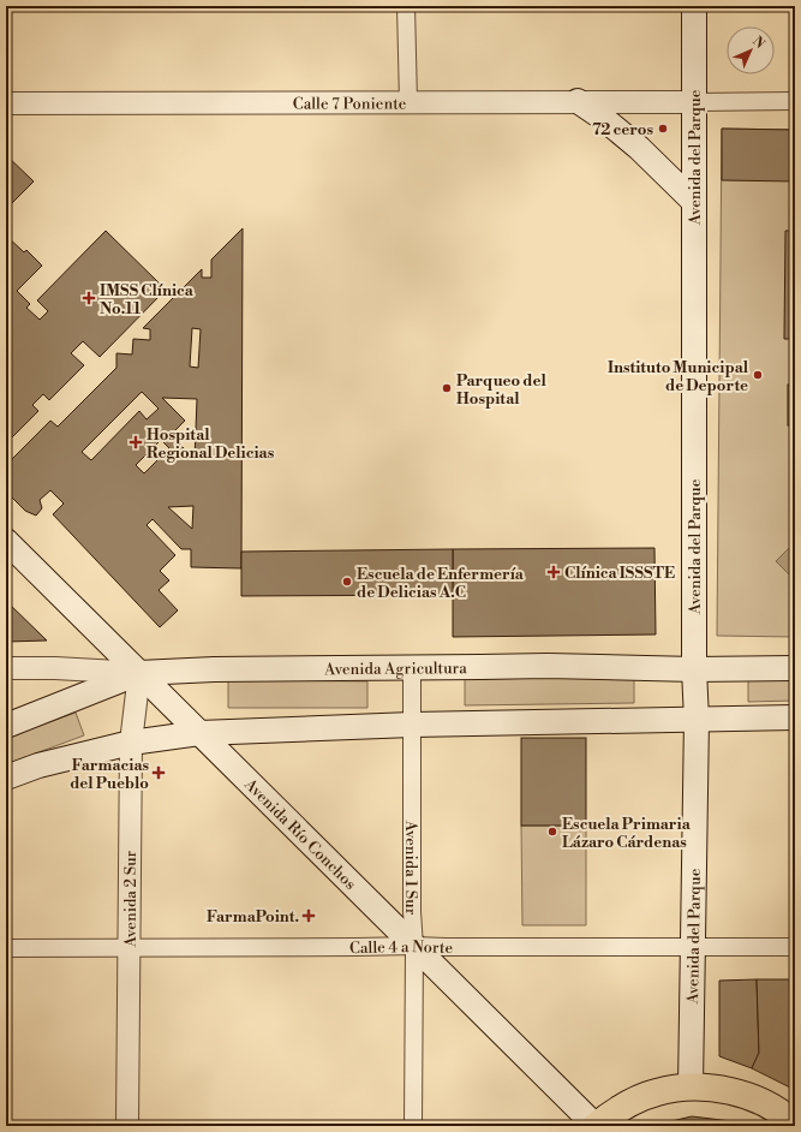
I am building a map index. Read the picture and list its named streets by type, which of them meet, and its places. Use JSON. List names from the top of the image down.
{
  "streets": {
    "main road": ["Avenida del Parque", "Avenida Agricultura", "Avenida Río Conchos"],
    "street": [
      "Calle 7 Poniente",
      "Avenida 1 Sur",
      "Avenida 2 Sur",
      "Calle 4 a Norte"
    ]
  },
  "crossings": [
    ["Calle 7 Poniente", "Avenida del Parque"],
    ["Avenida del Parque", "Avenida Agricultura"],
    ["Avenida del Parque", "Calle 4 a Norte"],
    ["Avenida Agricultura", "Avenida Río Conchos"],
    ["Avenida Agricultura", "Avenida 1 Sur"],
    ["Avenida Agricultura", "Avenida 2 Sur"],
    ["Avenida Río Conchos", "Avenida 1 Sur"],
    ["Avenida Río Conchos", "Avenida 2 Sur"],
    ["Avenida Río Conchos", "Calle 4 a Norte"],
    ["Avenida 1 Sur", "Calle 4 a Norte"],
    ["Avenida 2 Sur", "Calle 4 a Norte"]
  ],
  "places": {
    "other": [
      "72 ceros",
      "Instituto Municipal de Deporte",
      "Parqueo del Hospital",
      "Escuela de Enfermería de Delicias A.C",
      "Escuela Primaria Lázaro Cárdenas"
    ],
    "health": [
      "IMSS Clínica No.11",
      "Hospital Regional Delicias",
      "Clínica ISSSTE",
      "Farmacias del Pueblo",
      "FarmaPoint."
    ]
  },
  "north": "top right"
}
